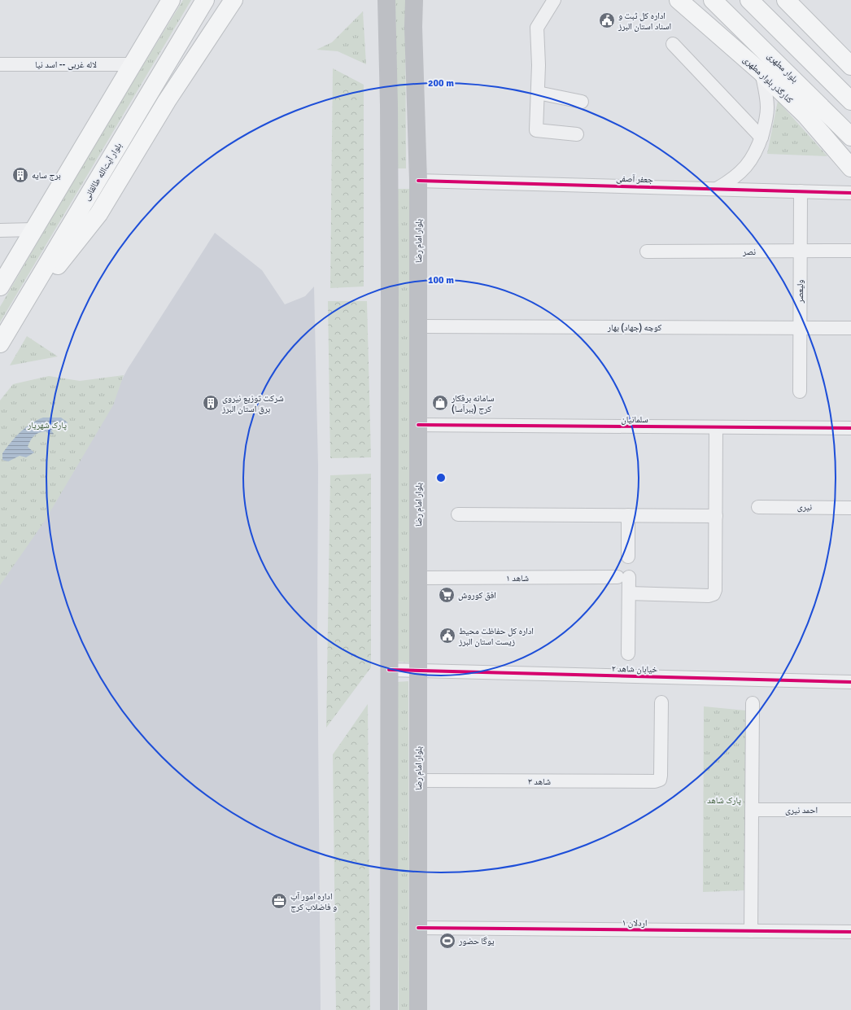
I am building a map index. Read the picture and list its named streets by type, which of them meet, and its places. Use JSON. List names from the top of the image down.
{
  "streets": {
    "main road": [
      "بلوار مطهری",
      "کنارگذر بلوار مطهری",
      "بلوار آیت‌الله طالقانی",
      "بلوار امام رضا"
    ],
    "street": [
      "لاله غربی -- اسد نیا",
      "جعفر آصفی",
      "نصر",
      "ولیعصر",
      "کوچه (جهاد) بهار",
      "سلمانیان",
      "نیری",
      "شاهد ۱",
      "خیابان شاهد ۲",
      "شاهد ۳",
      "احمد نیری",
      "اردلان ۱"
    ]
  },
  "crossings": [
    ["جعفر آصفی", "بلوار امام رضا"],
    ["جعفر آصفی", "ولیعصر"],
    ["بلوار امام رضا", "کوچه (جهاد) بهار"],
    ["بلوار امام رضا", "سلمانیان"],
    ["بلوار امام رضا", "شاهد ۱"],
    ["بلوار امام رضا", "خیابان شاهد ۲"],
    ["بلوار امام رضا", "شاهد ۳"],
    ["بلوار امام رضا", "اردلان ۱"],
    ["نصر", "ولیعصر"],
    ["ولیعصر", "کوچه (جهاد) بهار"]
  ],
  "parks": ["پارک شهریار", "پارک شاهد"],
  "places": {
    "public building": ["اداره کل ثبت و اسناد استان البرز", "اداره کل حفاظت محیط زیست استان البرز"],
    "building": ["برج سایه", "شرکت توزیع نیروی برق استان البرز"],
    "shop": ["سامانه برقکار کرج (ببرآسا)"],
    "supermarket": ["افق کوروش"],
    "office": ["اداره امور آب و فاضلاب کرج"],
    "sports": ["یوگا حضور"]
  },
  "rings": ["200 m", "100 m"]
}
